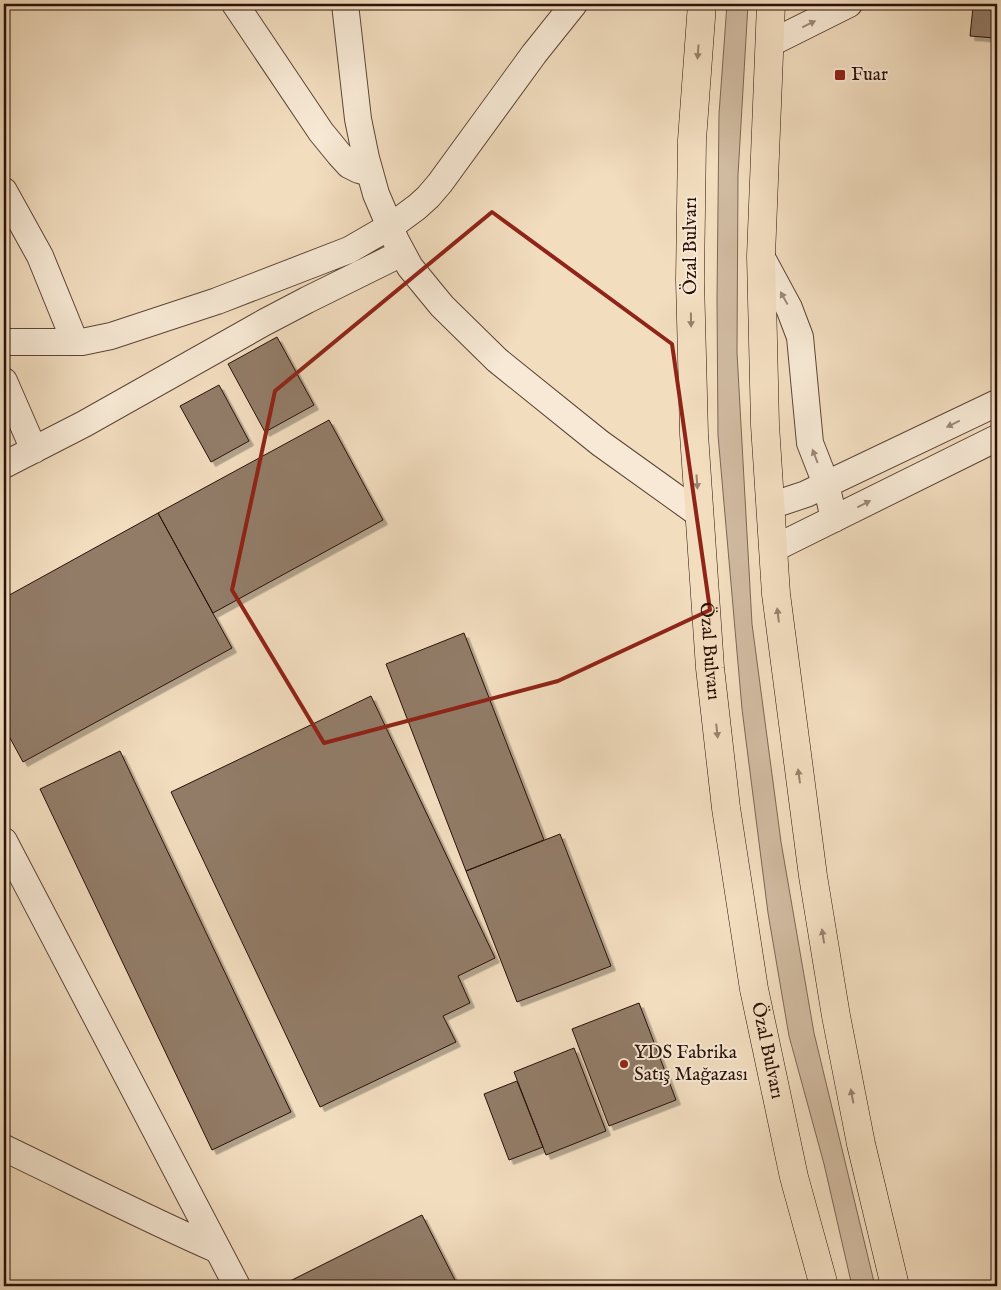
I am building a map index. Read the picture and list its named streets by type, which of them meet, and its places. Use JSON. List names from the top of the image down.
{
  "streets": {
    "highway": ["Özal Bulvarı"]
  },
  "places": {
    "transit": ["Fuar"],
    "other": ["YDS Fabrika Satış Mağazası"]
  }
}
